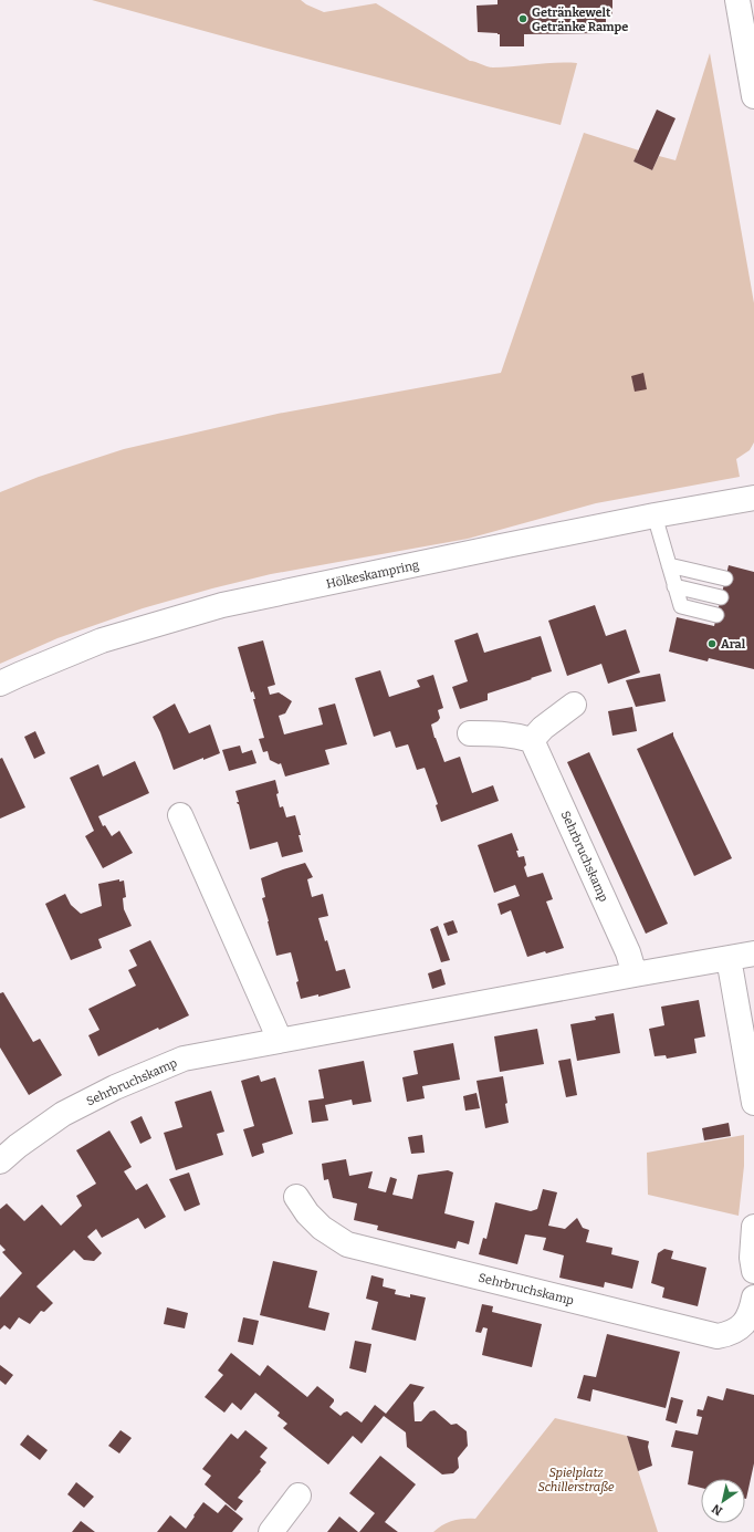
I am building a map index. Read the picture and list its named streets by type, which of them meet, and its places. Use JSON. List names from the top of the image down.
{
  "streets": {
    "street": ["Hölkeskampring", "Sehrbruchskamp"]
  },
  "parks": ["Spielplatz Schillerstraße"],
  "places": ["Getränkewelt Getränke Rampe", "Aral"],
  "north": "bottom left"
}
